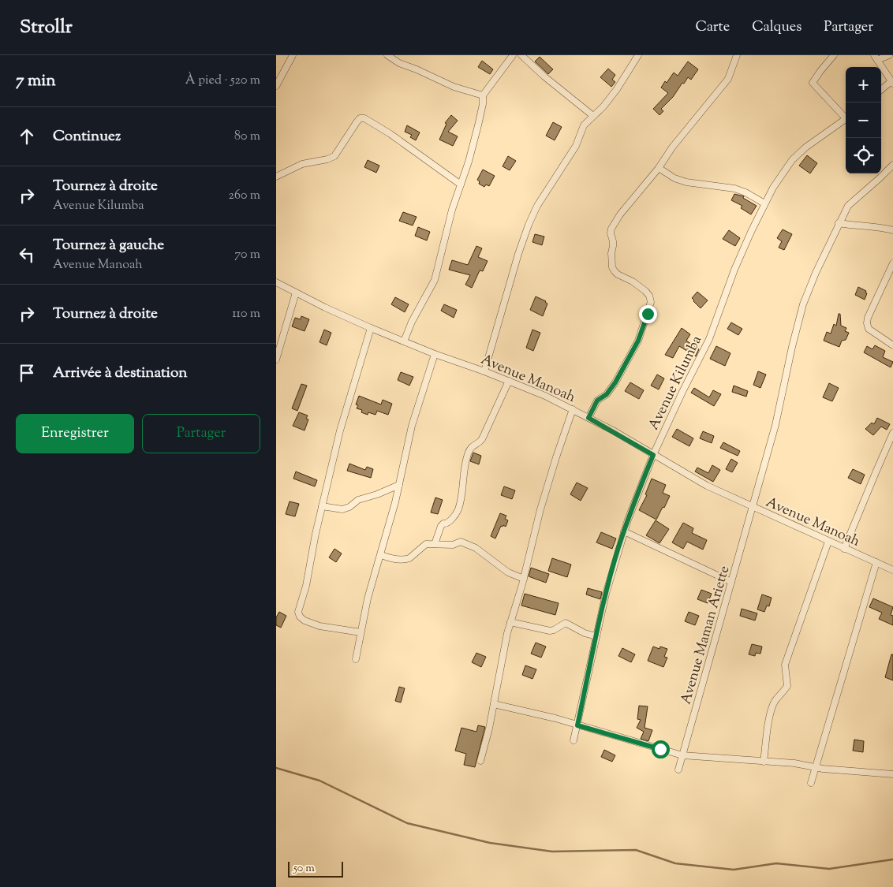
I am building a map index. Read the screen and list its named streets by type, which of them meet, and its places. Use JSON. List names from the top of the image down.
{
  "streets": {
    "street": ["Avenue Manoah", "Avenue Kilumba", "Avenue Maman Ariette"]
  },
  "crossings": [
    ["Avenue Manoah", "Avenue Kilumba"],
    ["Avenue Manoah", "Avenue Maman Ariette"]
  ],
  "scale_bar": "50 m",
  "page": {
    "header": "Strollr",
    "nav": ["Carte", "Calques", "Partager"],
    "heading": ["7 min", "À pied · 520 m"],
    "map_buttons": ["+", "−"],
    "list": [
      ["Continuez", "80 m"],
      ["Tournez à droite", "Avenue Kilumba", "260 m"],
      ["Tournez à gauche", "Avenue Manoah", "70 m"],
      ["Tournez à droite", "110 m"],
      "Arrivée à destination"
    ],
    "buttons": ["Enregistrer", "Partager"],
    "scale": "50 m"
  }
}
